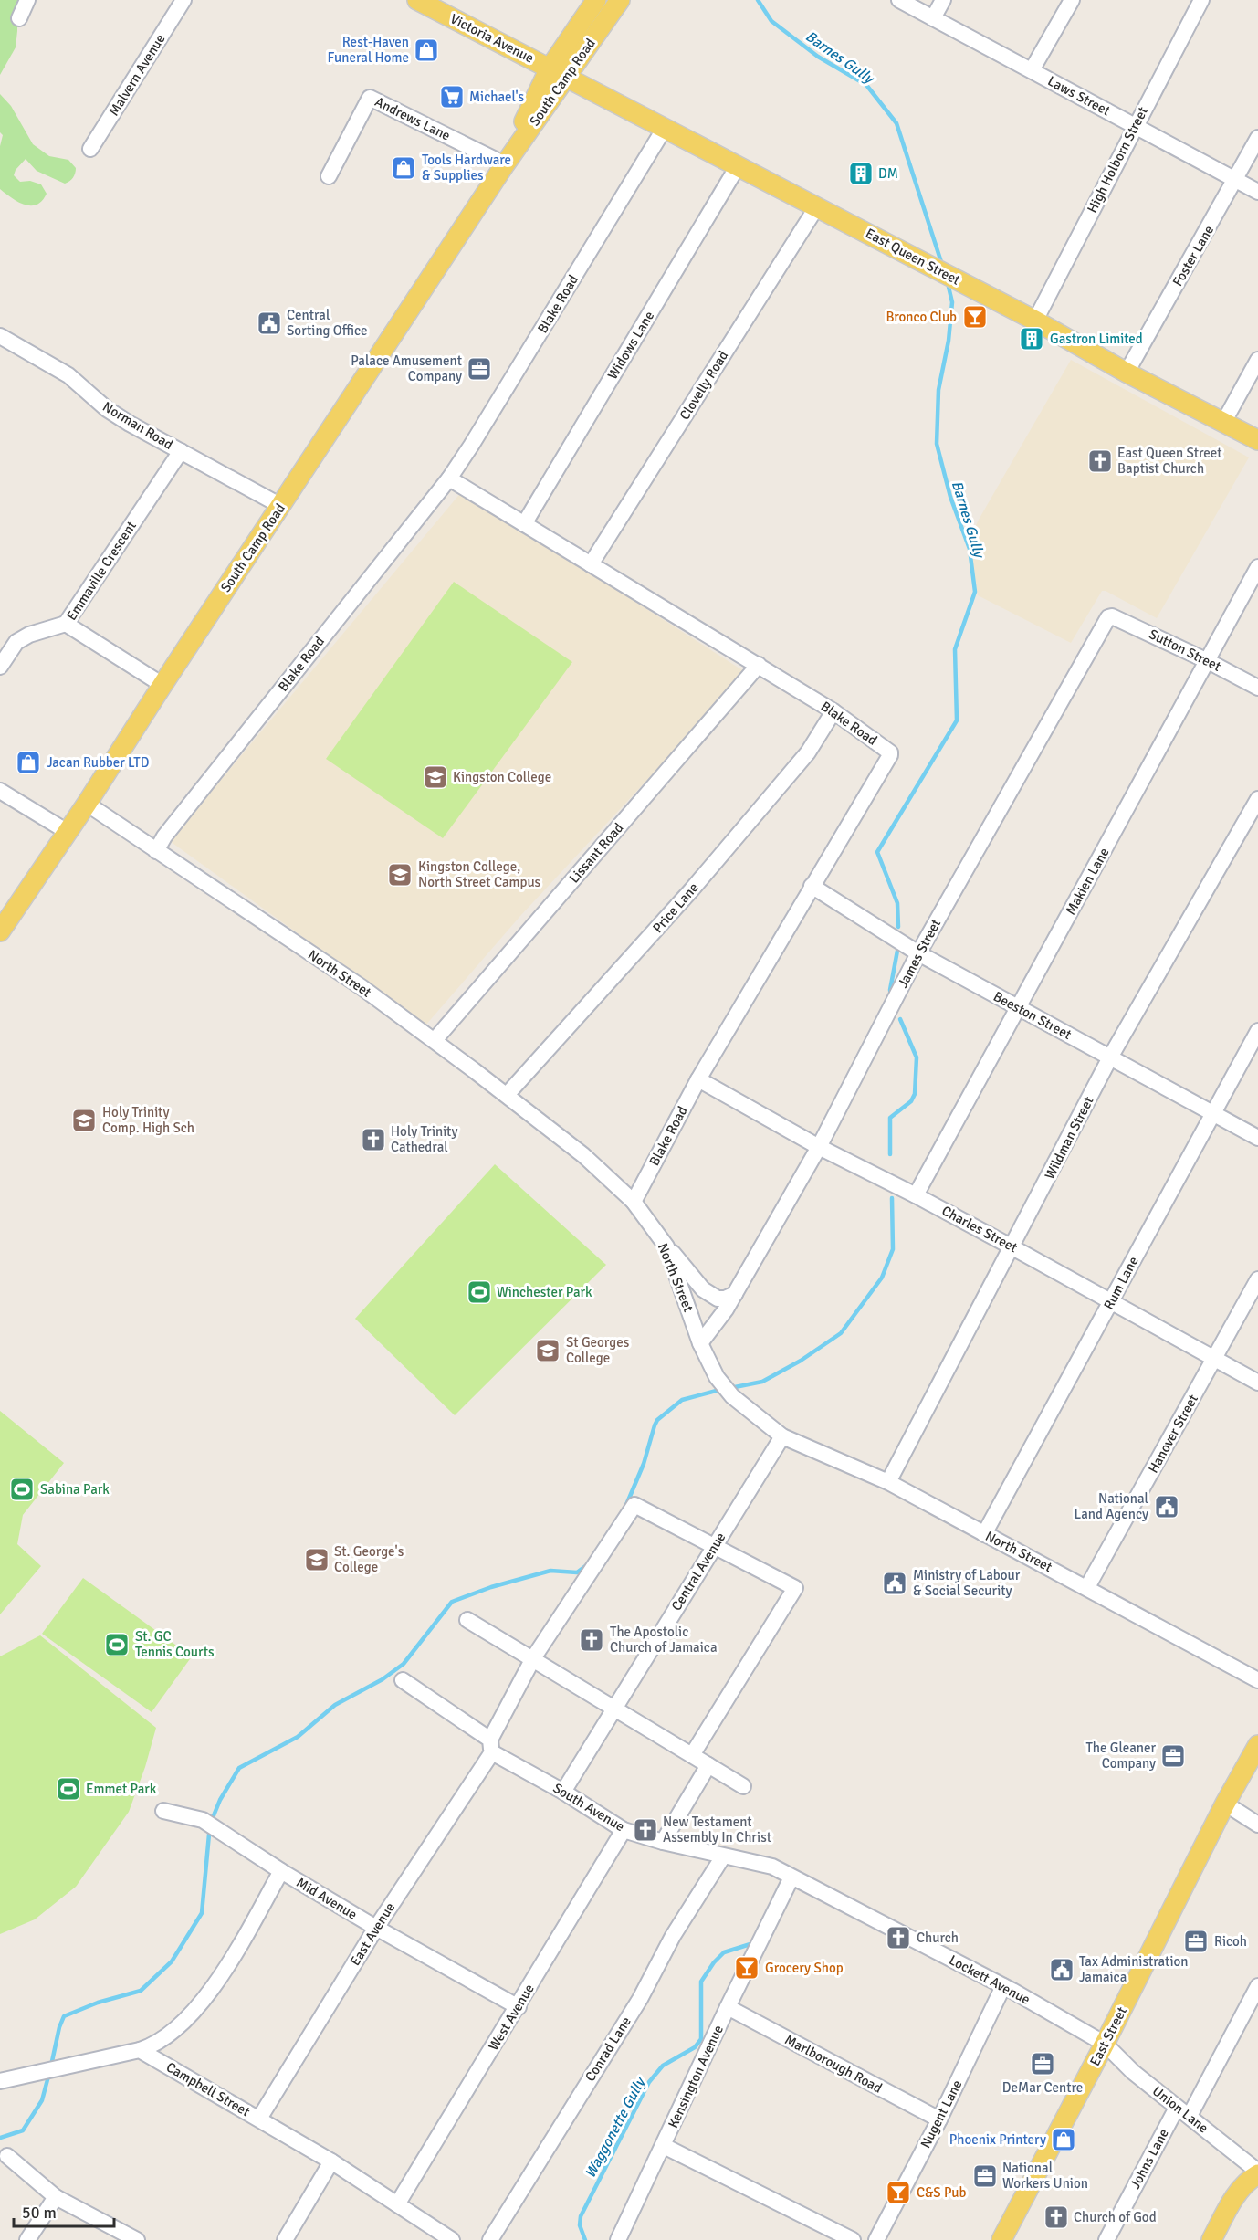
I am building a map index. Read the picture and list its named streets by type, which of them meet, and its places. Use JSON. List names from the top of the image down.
{
  "streets": {
    "main road": [
      "Victoria Avenue",
      "South Camp Road",
      "East Queen Street",
      "East Street"
    ],
    "street": [
      "Malvern Avenue",
      "Laws Street",
      "Andrews Lane",
      "High Holborn Street",
      "Foster Lane",
      "Blake Road",
      "Widows Lane",
      "Clovelly Road",
      "Norman Road",
      "Emmaville Crescent",
      "Sutton Street",
      "Lissant Road",
      "Makien Lane",
      "Price Lane",
      "James Street",
      "North Street",
      "Beeston Street",
      "Wildman Street",
      "Charles Street",
      "Rum Lane",
      "Hanover Street",
      "Central Avenue",
      "South Avenue",
      "Mid Avenue",
      "East Avenue",
      "Lockett Avenue",
      "West Avenue",
      "Conrad Lane",
      "Marlborough Road",
      "Kensington Avenue",
      "Campbell Street",
      "Union Lane",
      "Nugent Lane",
      "Johns Lane"
    ]
  },
  "crossings": [
    ["Victoria Avenue", "South Camp Road"],
    ["Victoria Avenue", "East Queen Street"],
    ["South Camp Road", "Andrews Lane"],
    ["South Camp Road", "East Queen Street"],
    ["South Camp Road", "Norman Road"],
    ["South Camp Road", "Emmaville Crescent"],
    ["South Camp Road", "North Street"],
    ["Laws Street", "High Holborn Street"],
    ["Laws Street", "Foster Lane"],
    ["High Holborn Street", "East Queen Street"],
    ["Foster Lane", "East Queen Street"],
    ["East Queen Street", "Blake Road"],
    ["East Queen Street", "Widows Lane"],
    ["East Queen Street", "Clovelly Road"],
    ["Blake Road", "Widows Lane"],
    ["Blake Road", "Clovelly Road"],
    ["Blake Road", "Lissant Road"],
    ["Blake Road", "Price Lane"],
    ["Blake Road", "North Street"],
    ["Blake Road", "Beeston Street"],
    ["Blake Road", "Charles Street"],
    ["Norman Road", "Emmaville Crescent"],
    ["Sutton Street", "Makien Lane"],
    ["Sutton Street", "James Street"],
    ["Lissant Road", "North Street"],
    ["Makien Lane", "Beeston Street"],
    ["Makien Lane", "Charles Street"],
    ["Price Lane", "North Street"],
    ["James Street", "North Street"],
    ["James Street", "Beeston Street"],
    ["James Street", "Charles Street"],
    ["North Street", "Wildman Street"],
    ["North Street", "Rum Lane"],
    ["North Street", "Hanover Street"],
    ["North Street", "Central Avenue"],
    ["Beeston Street", "Wildman Street"],
    ["Beeston Street", "Rum Lane"],
    ["Wildman Street", "Charles Street"],
    ["Charles Street", "Rum Lane"],
    ["Charles Street", "Hanover Street"],
    ["Central Avenue", "South Avenue"],
    ["Central Avenue", "East Avenue"],
    ["South Avenue", "East Avenue"],
    ["South Avenue", "Lockett Avenue"],
    ["South Avenue", "West Avenue"],
    ["South Avenue", "Conrad Lane"],
    ["Mid Avenue", "East Avenue"],
    ["Mid Avenue", "West Avenue"],
    ["East Avenue", "Campbell Street"],
    ["Lockett Avenue", "East Street"],
    ["Lockett Avenue", "Conrad Lane"],
    ["Lockett Avenue", "Kensington Avenue"],
    ["Lockett Avenue", "Union Lane"],
    ["Lockett Avenue", "Nugent Lane"],
    ["West Avenue", "Campbell Street"],
    ["East Street", "Union Lane"],
    ["Marlborough Road", "Kensington Avenue"],
    ["Marlborough Road", "Nugent Lane"],
    ["Union Lane", "Johns Lane"]
  ],
  "water": ["Barnes Gully", "Waggonette Gully"],
  "places": {
    "shop": [
      "Rest-Haven Funeral Home",
      "Tools Hardware & Supplies",
      "Jacan Rubber LTD",
      "Phoenix Printery"
    ],
    "supermarket": ["Michael's"],
    "building": ["DM", "Gastron Limited"],
    "bar": ["Bronco Club", "Grocery Shop", "C&S Pub"],
    "public building": [
      "Central Sorting Office",
      "National Land Agency",
      "Ministry of Labour & Social Security",
      "Tax Administration Jamaica"
    ],
    "office": [
      "Palace Amusement Company",
      "The Gleaner Company",
      "Ricoh",
      "DeMar Centre",
      "National Workers Union"
    ],
    "church": [
      "East Queen Street Baptist Church",
      "Holy Trinity Cathedral",
      "The Apostolic Church of Jamaica",
      "New Testament Assembly In Christ",
      "Church",
      "Church of God"
    ],
    "school or university": [
      "Kingston College",
      "Kingston College, North Street Campus",
      "Holy Trinity Comp. High Sch",
      "St Georges College",
      "St. George's College"
    ],
    "sports": [
      "Winchester Park",
      "Sabina Park",
      "St. GC Tennis Courts",
      "Emmet Park"
    ]
  },
  "scale_bar": "50 m"
}
